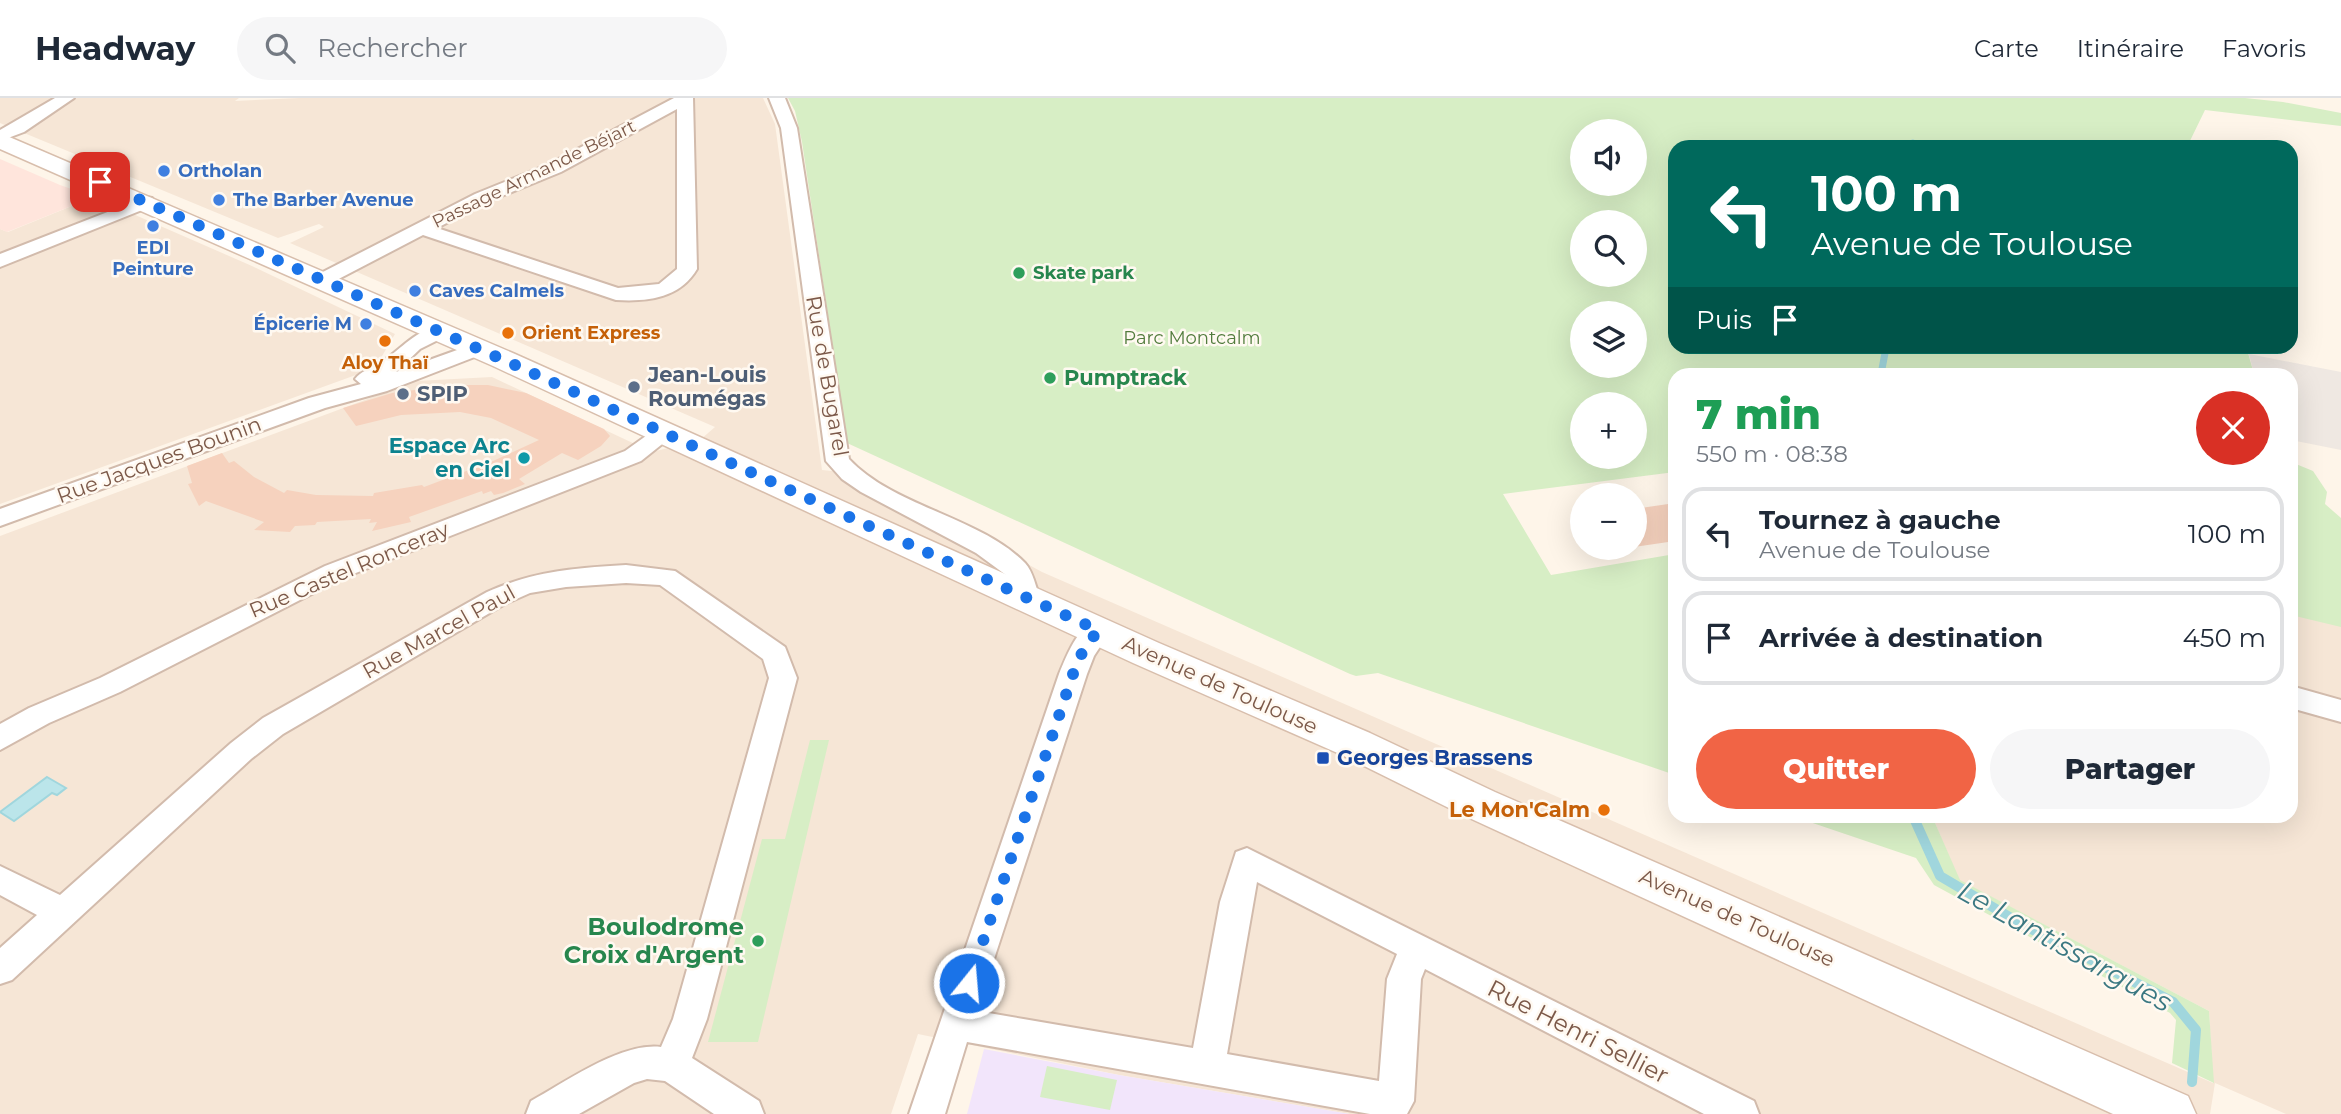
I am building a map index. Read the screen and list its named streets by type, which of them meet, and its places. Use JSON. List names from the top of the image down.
{
  "streets": {
    "main road": ["Avenue de Toulouse"],
    "street": [
      "Passage Armande Béjart",
      "Rue de Bugarel",
      "Rue Jacques Bounin",
      "Rue Castel Ronceray",
      "Rue Marcel Paul",
      "Rue Henri Sellier"
    ]
  },
  "crossings": [
    ["Rue de Bugarel", "Avenue de Toulouse"],
    ["Rue Jacques Bounin", "Avenue de Toulouse"],
    ["Rue Castel Ronceray", "Avenue de Toulouse"]
  ],
  "water": ["Le Lantissargues"],
  "parks": ["Parc Montcalm"],
  "places": {
    "other": [
      "Ortholan",
      "The Barber Avenue",
      "EDI Peinture",
      "Skate park",
      "Caves Calmels",
      "Épicerie M",
      "Orient Express",
      "Aloy Thaï",
      "Pumptrack",
      "Jean-Louis Roumégas",
      "SPIP",
      "Espace Arc en Ciel",
      "Le Mon'Calm",
      "Boulodrome Croix d'Argent"
    ],
    "transit": ["Georges Brassens"]
  },
  "page": {
    "header": "Headway",
    "search": "Rechercher",
    "nav": ["Carte", "Itinéraire", "Favoris"],
    "map_buttons": ["+", "−"],
    "turn": ["100 m", "Avenue de Toulouse"],
    "then": "Puis",
    "heading": ["7 min", "550 m · 08:38"],
    "list": [
      {
        "name": "Tournez à gauche",
        "note": "Avenue de Toulouse",
        "value": "100 m"
      },
      {
        "name": "Arrivée à destination",
        "value": "450 m"
      }
    ],
    "buttons": ["Quitter", "Partager"]
  }
}
